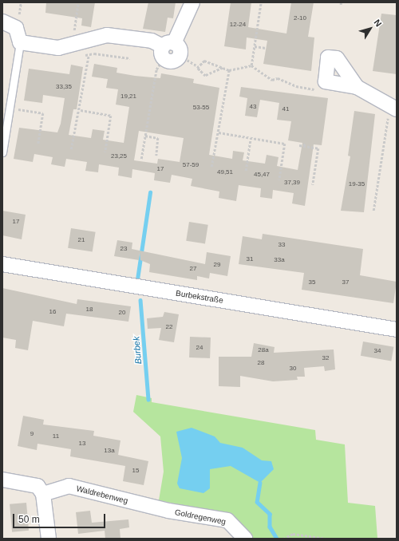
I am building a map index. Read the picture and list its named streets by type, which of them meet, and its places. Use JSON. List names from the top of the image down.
{
  "streets": {
    "street": ["Burbekstraße", "Waldrebenweg", "Goldregenweg"]
  },
  "crossings": [
    ["Waldrebenweg", "Goldregenweg"]
  ],
  "water": ["Burbek"],
  "house_numbers": [
    "2-10",
    "12-24",
    "33,35",
    "19,21",
    "43",
    "53-55",
    "41",
    "23,25",
    "57-59",
    "17",
    "49,51",
    "45,47",
    "37,39",
    "19-35",
    "17",
    "21",
    "33",
    "23",
    "31",
    "33a",
    "29",
    "27",
    "35",
    "37",
    "18",
    "16",
    "20",
    "22",
    "24",
    "28a",
    "34",
    "32",
    "28",
    "30",
    "9",
    "11",
    "13",
    "13a",
    "15"
  ],
  "scale_bar": "50 m",
  "north": "top right"
}
